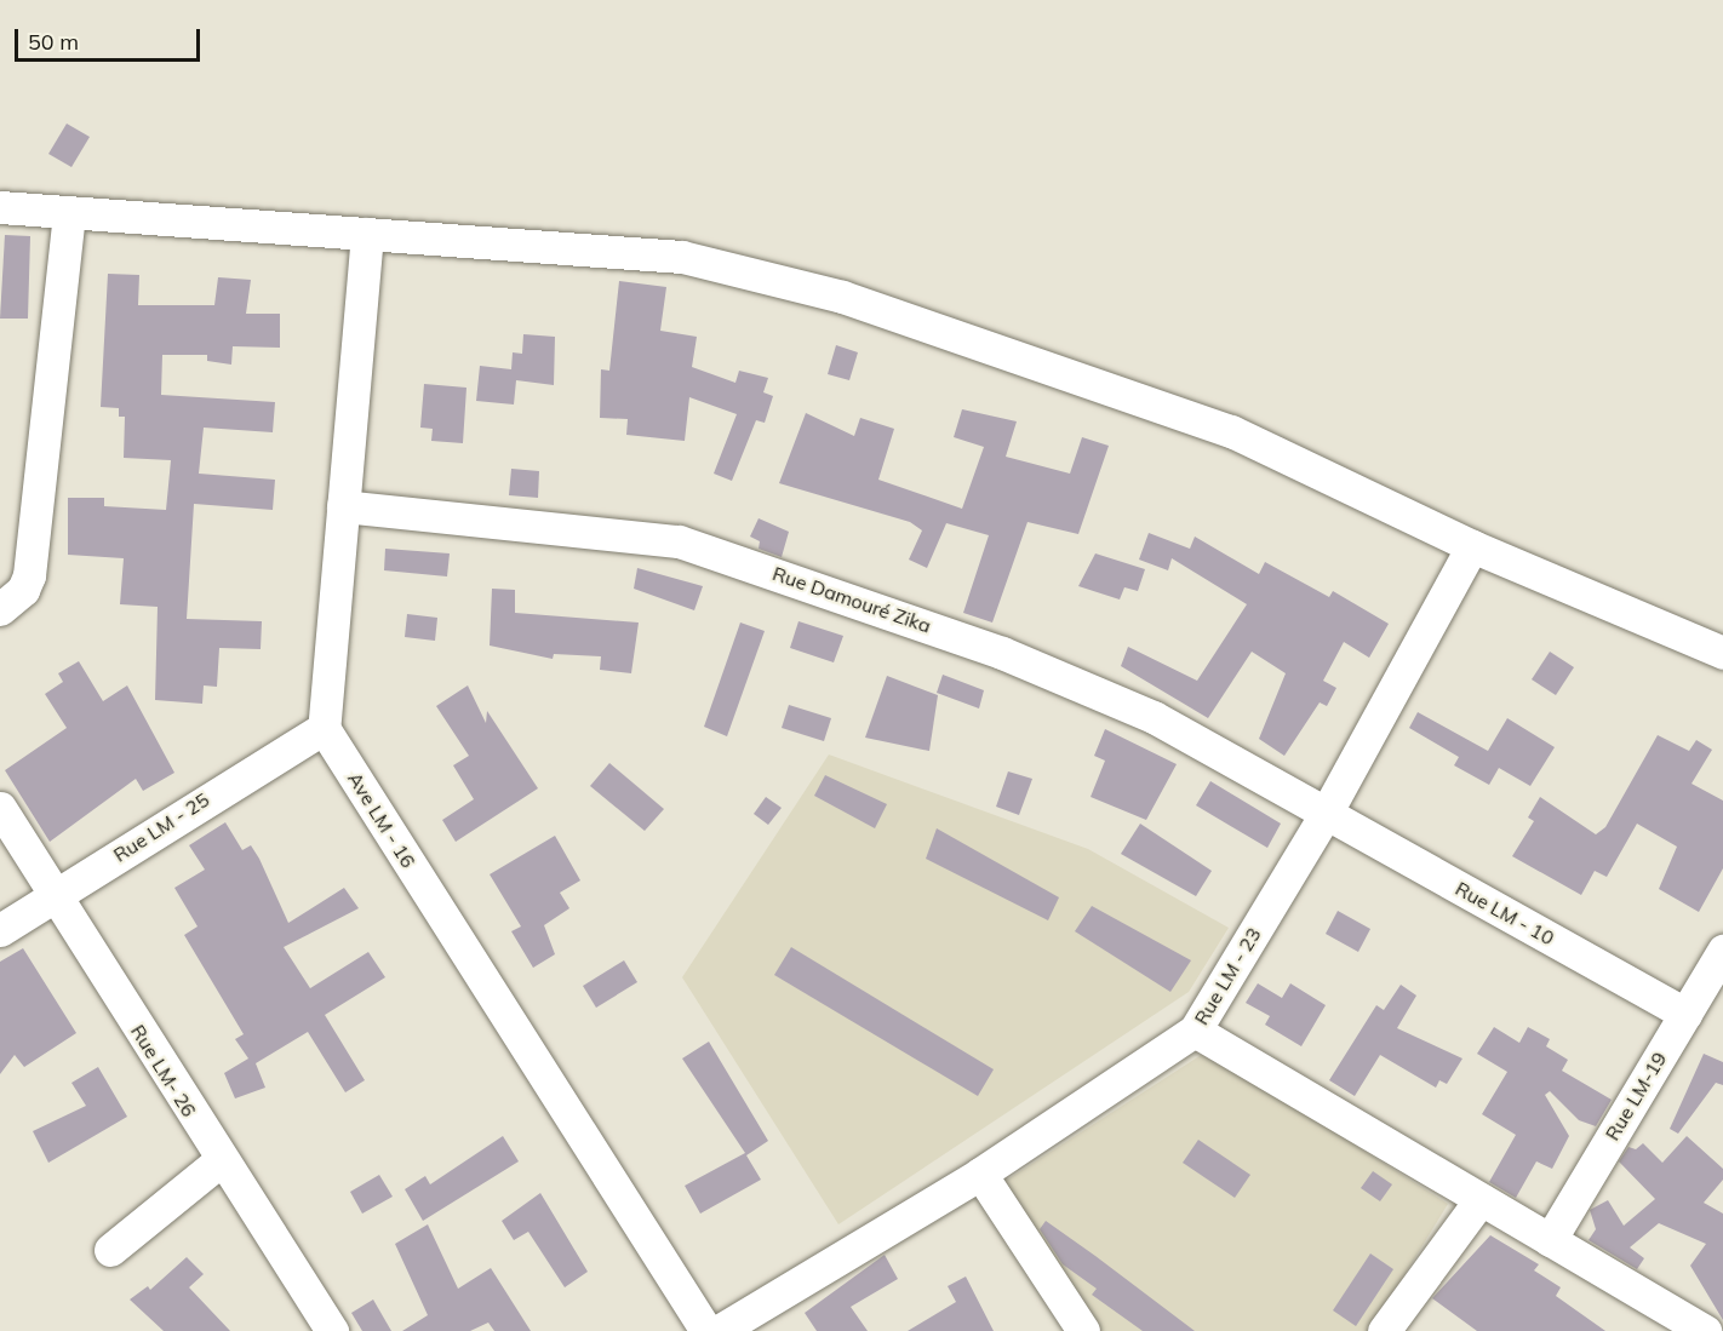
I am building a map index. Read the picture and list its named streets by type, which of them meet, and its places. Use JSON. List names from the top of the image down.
{
  "streets": {
    "street": [
      "Rue Damouré Zika",
      "Ave LM - 16",
      "Rue LM - 25",
      "Rue LM - 10",
      "Rue LM - 23",
      "Rue LM- 26",
      "Rue LM-19"
    ]
  },
  "crossings": [
    ["Rue Damouré Zika", "Rue LM - 10"],
    ["Rue Damouré Zika", "Rue LM - 23"],
    ["Ave LM - 16", "Rue LM - 25"],
    ["Rue LM - 25", "Rue LM- 26"],
    ["Rue LM - 10", "Rue LM - 23"],
    ["Rue LM - 10", "Rue LM-19"]
  ],
  "scale_bar": "50 m"
}
